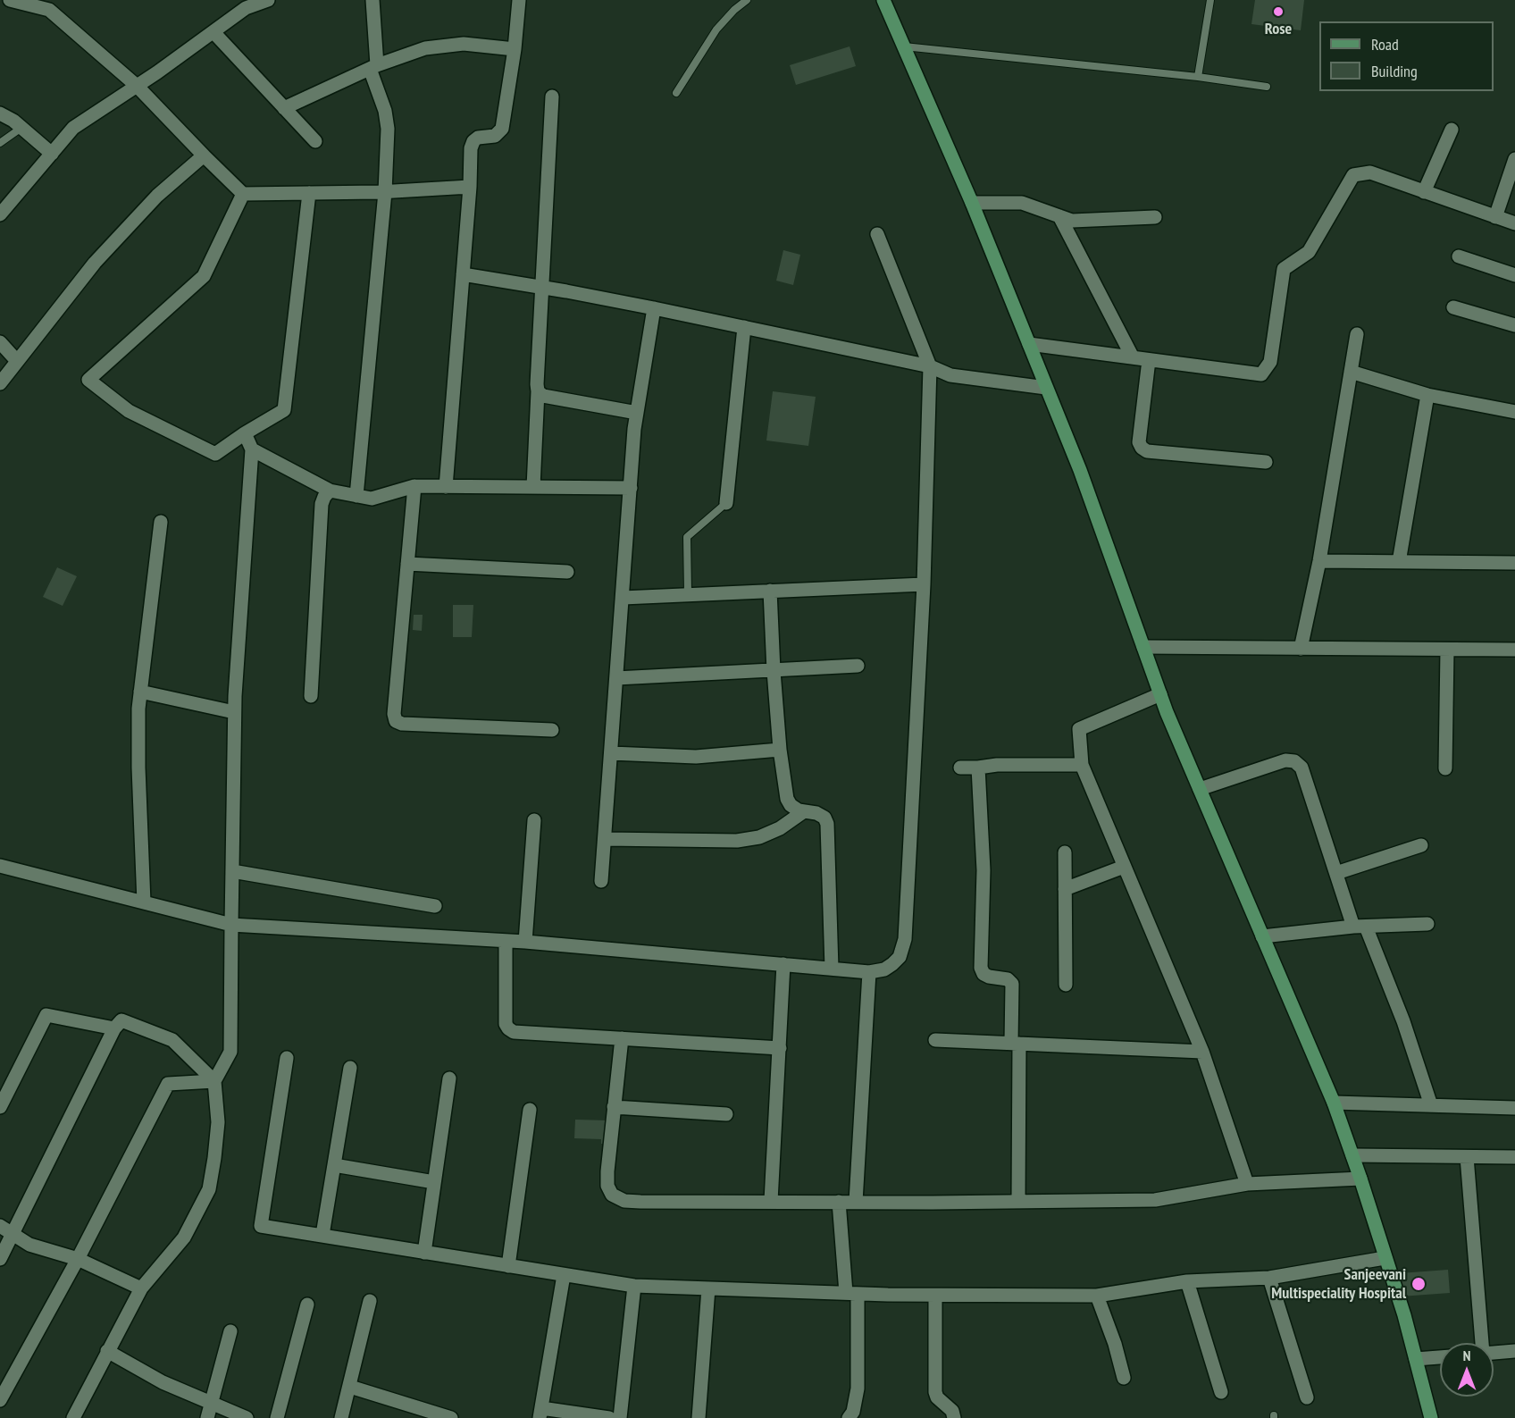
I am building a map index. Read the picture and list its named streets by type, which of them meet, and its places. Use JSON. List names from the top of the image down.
{
  "places": ["Rose", "Sanjeevani Multispeciality Hospital"],
  "legend": ["Road", "Building"],
  "north": "top"
}
